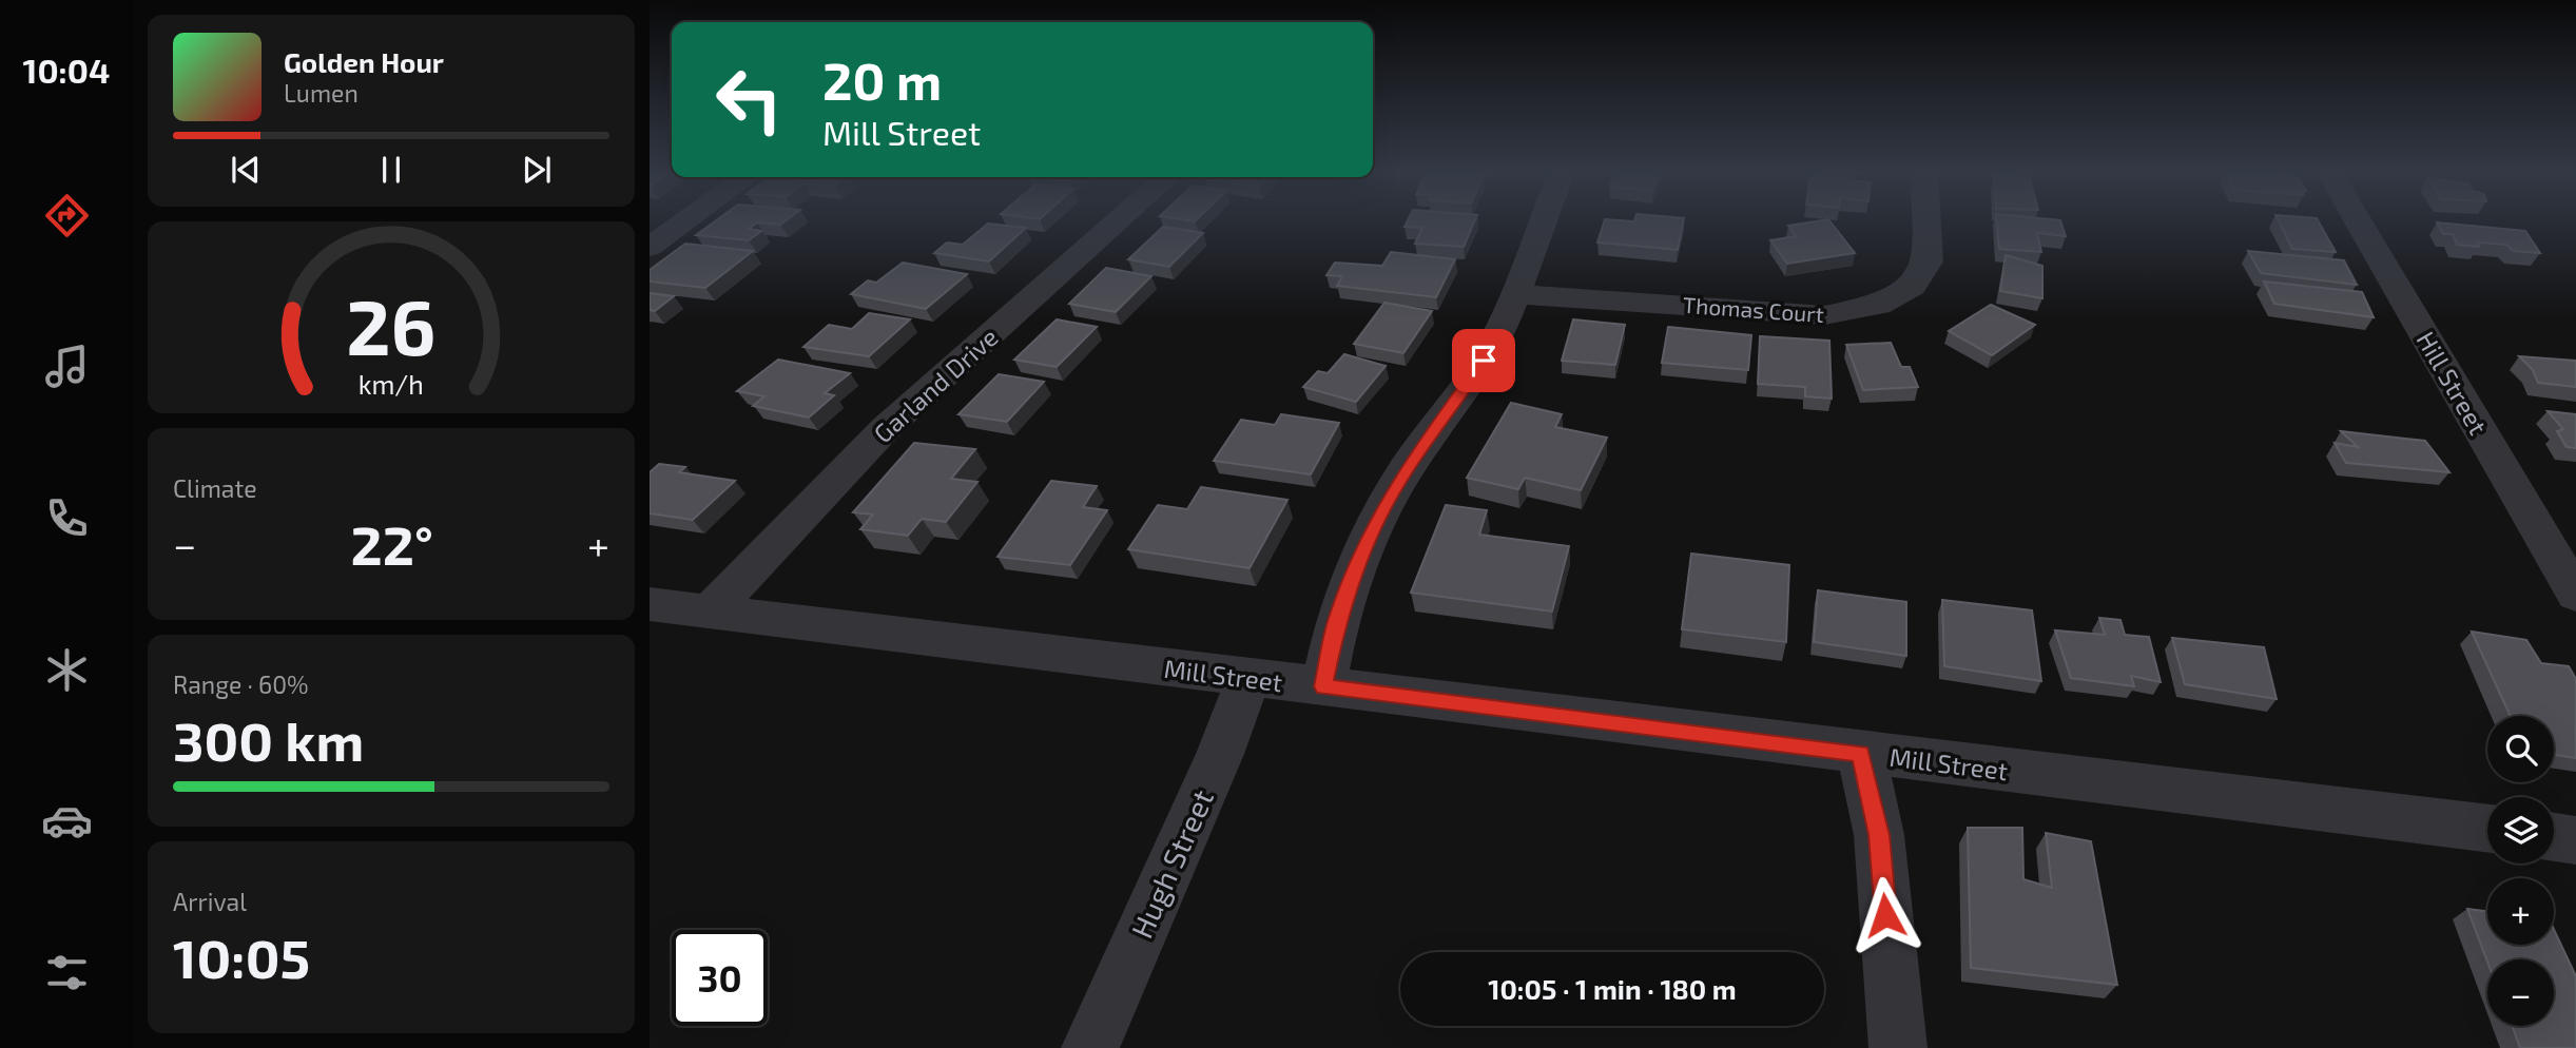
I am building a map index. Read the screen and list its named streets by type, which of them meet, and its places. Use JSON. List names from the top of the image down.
{
  "streets": {
    "street": [
      "Thomas Court",
      "Hill Street",
      "Garland Drive",
      "Mill Street",
      "Hugh Street"
    ]
  },
  "crossings": [
    ["Garland Drive", "Mill Street"],
    ["Mill Street", "Hugh Street"]
  ],
  "page": {
    "tabs": "10:04",
    "turn": ["20 m", "Mill Street"],
    "song": ["Golden Hour", "Lumen"],
    "tile": [
      "Climate",
      ["Range · 60%", "300 km"],
      ["Arrival", "10:05"]
    ],
    "heat": ["−", "22°", "+"],
    "map_buttons": ["+", "−"],
    "limit": "30",
    "trip": "10:05 · 1 min · 180 m",
    "gauge": ["26", "km/h"]
  }
}
